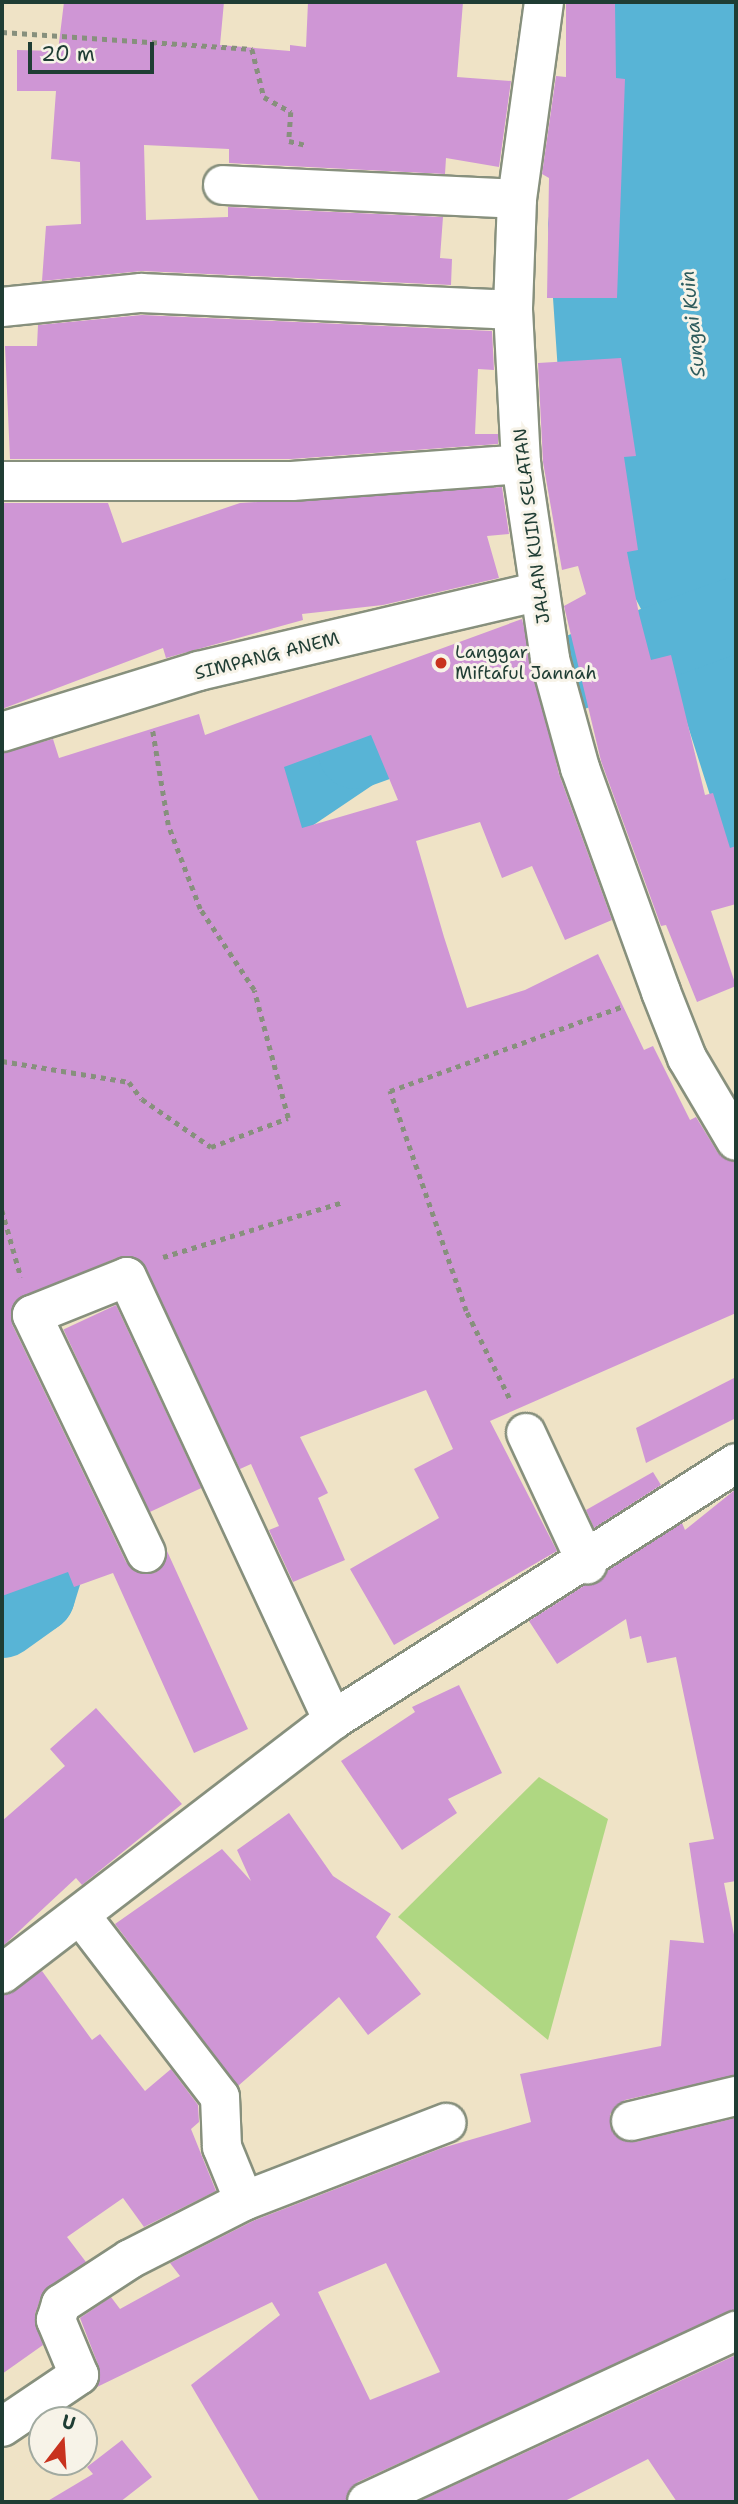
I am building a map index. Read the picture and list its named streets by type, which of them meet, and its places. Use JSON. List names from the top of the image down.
{
  "streets": {
    "street": ["JALAN KUIN SELATAN", "SIMPANG ANEM"]
  },
  "crossings": [
    ["JALAN KUIN SELATAN", "SIMPANG ANEM"]
  ],
  "water": ["Sungai Kuin"],
  "places": ["Langgar Miftaful Jannah"],
  "scale_bar": "20 m",
  "north": "top"
}
